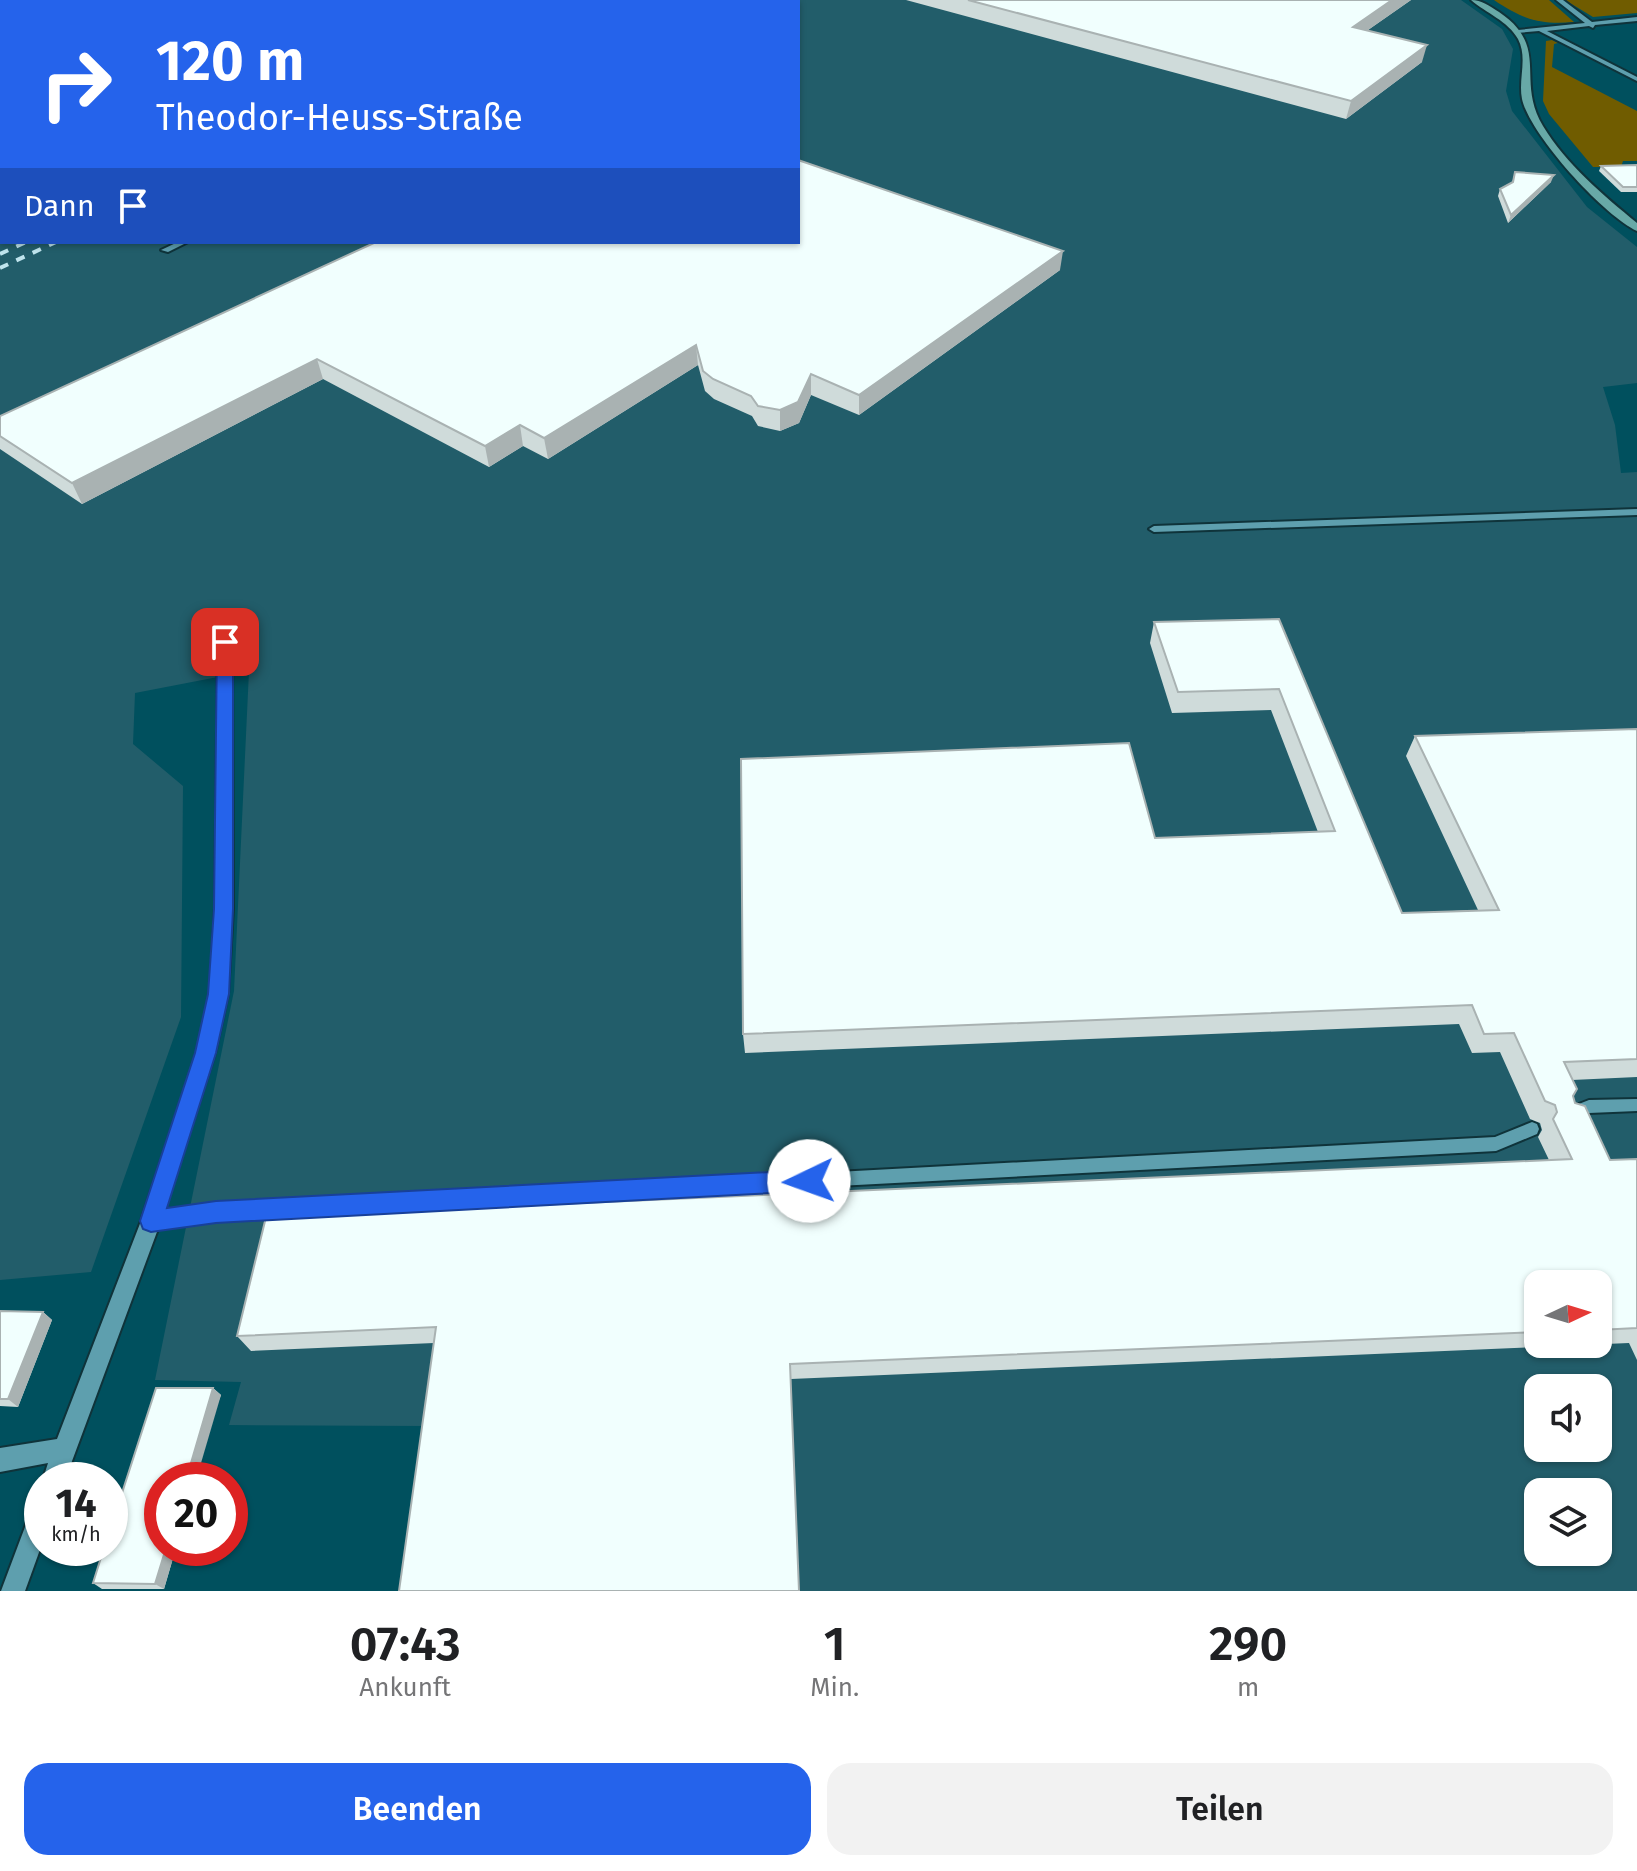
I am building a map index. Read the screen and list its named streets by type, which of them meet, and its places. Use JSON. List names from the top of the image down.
{
  "north": "right",
  "page": {
    "turn": ["120 m", "Theodor-Heuss-Straße"],
    "then": "Dann",
    "speed": "14 km/h",
    "limit": "20",
    "eta": [
      "07:43",
      "Ankunft",
      "1",
      "Min.",
      "290",
      "m"
    ],
    "buttons": ["Beenden", "Teilen"]
  }
}
